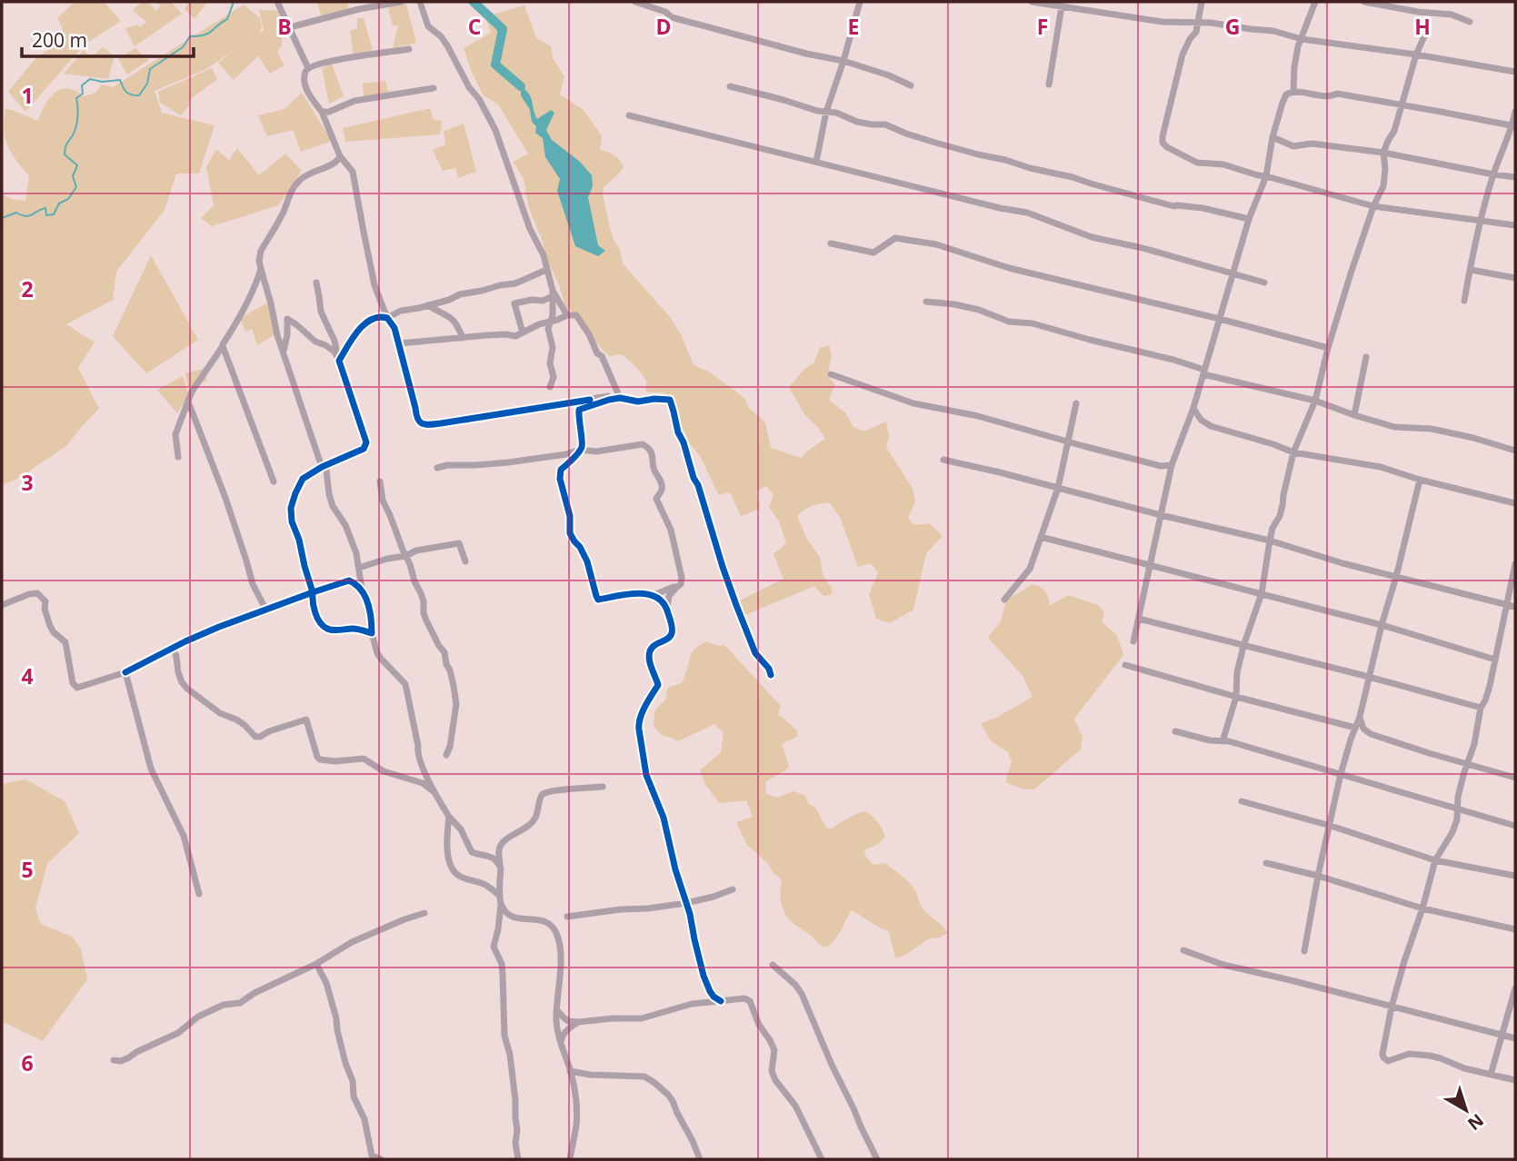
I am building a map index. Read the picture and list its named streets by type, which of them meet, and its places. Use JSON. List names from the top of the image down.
{
  "scale_bar": "200 m",
  "north": "bottom right",
  "grid": {
    "columns": [
      "B",
      "C",
      "D",
      "E",
      "F",
      "G",
      "H"
    ],
    "rows": [
      "1",
      "2",
      "3",
      "4",
      "5",
      "6"
    ]
  }
}
